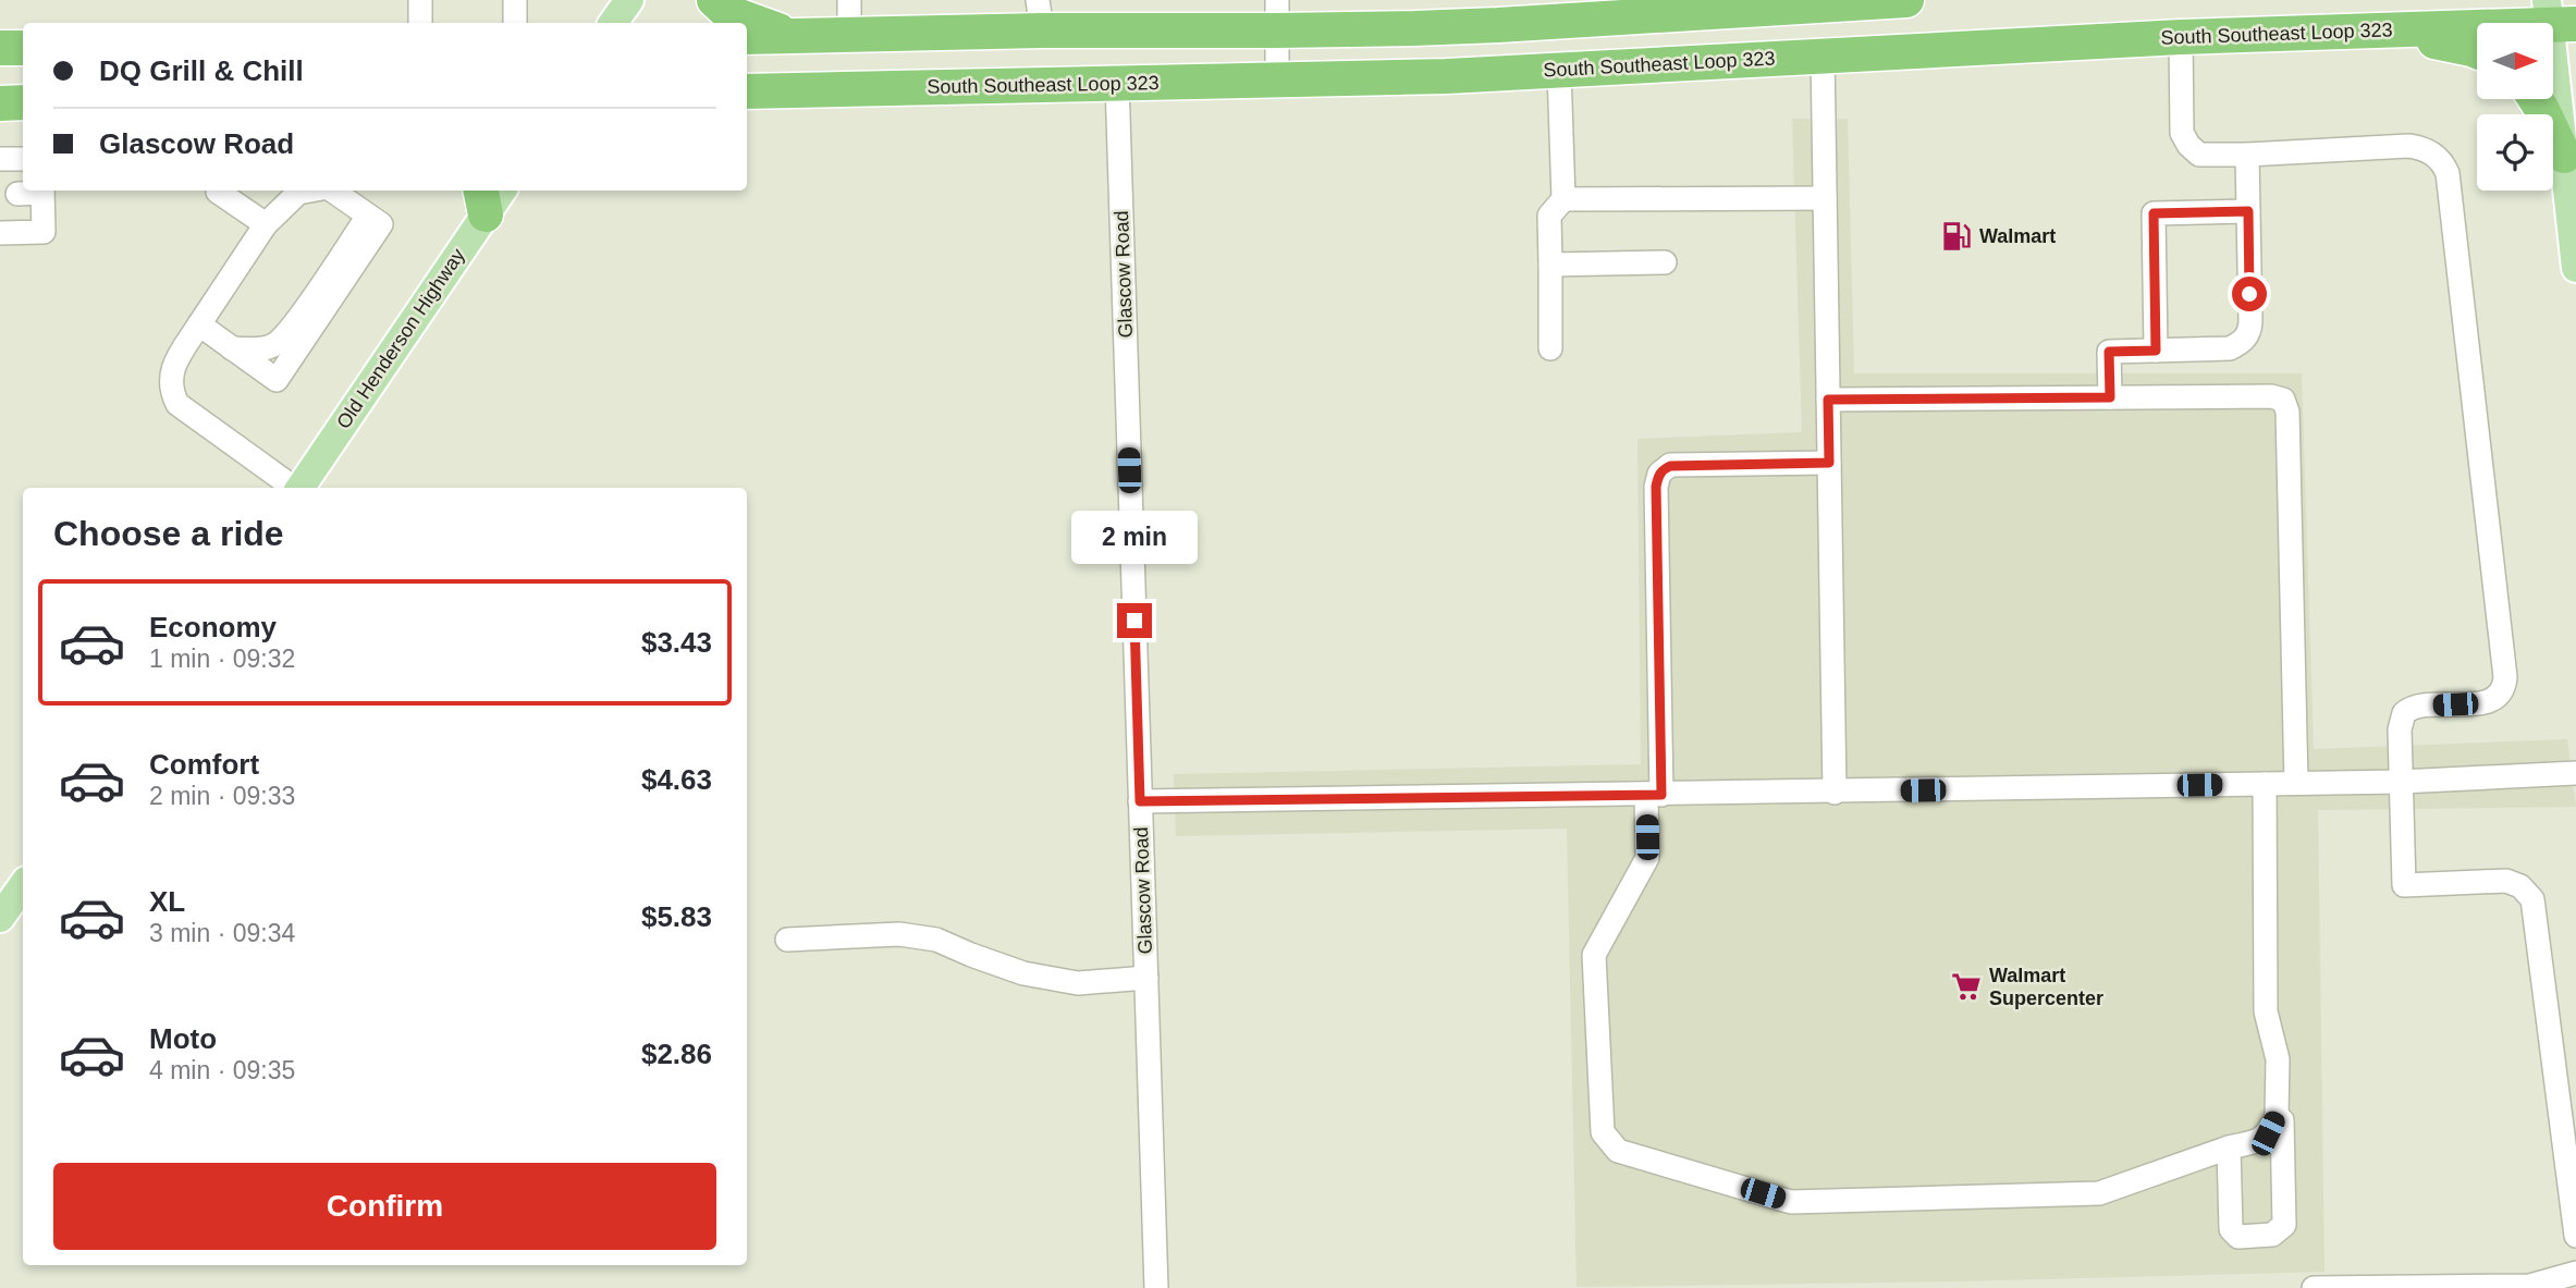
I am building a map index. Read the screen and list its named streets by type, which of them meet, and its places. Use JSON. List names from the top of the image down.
{
  "streets": {
    "highway": ["South Southeast Loop 323"],
    "main road": ["Old Henderson Highway"],
    "street": ["Glascow Road"]
  },
  "crossings": [
    ["South Southeast Loop 323", "Glascow Road"]
  ],
  "places": {
    "fuel station": ["Walmart"],
    "supermarket": ["Walmart Supercenter"]
  },
  "north": "right",
  "page": {
    "banner": ["DQ Grill & Chill", "Glascow Road"],
    "heading": "Choose a ride",
    "bubble": "2 min",
    "list": [
      {
        "name": "Economy",
        "note": "1 min · 09:32",
        "value": "$3.43"
      },
      {
        "name": "Comfort",
        "note": "2 min · 09:33",
        "value": "$4.63"
      },
      {
        "name": "XL",
        "note": "3 min · 09:34",
        "value": "$5.83"
      },
      {
        "name": "Moto",
        "note": "4 min · 09:35",
        "value": "$2.86"
      }
    ],
    "buttons": "Confirm"
  }
}
